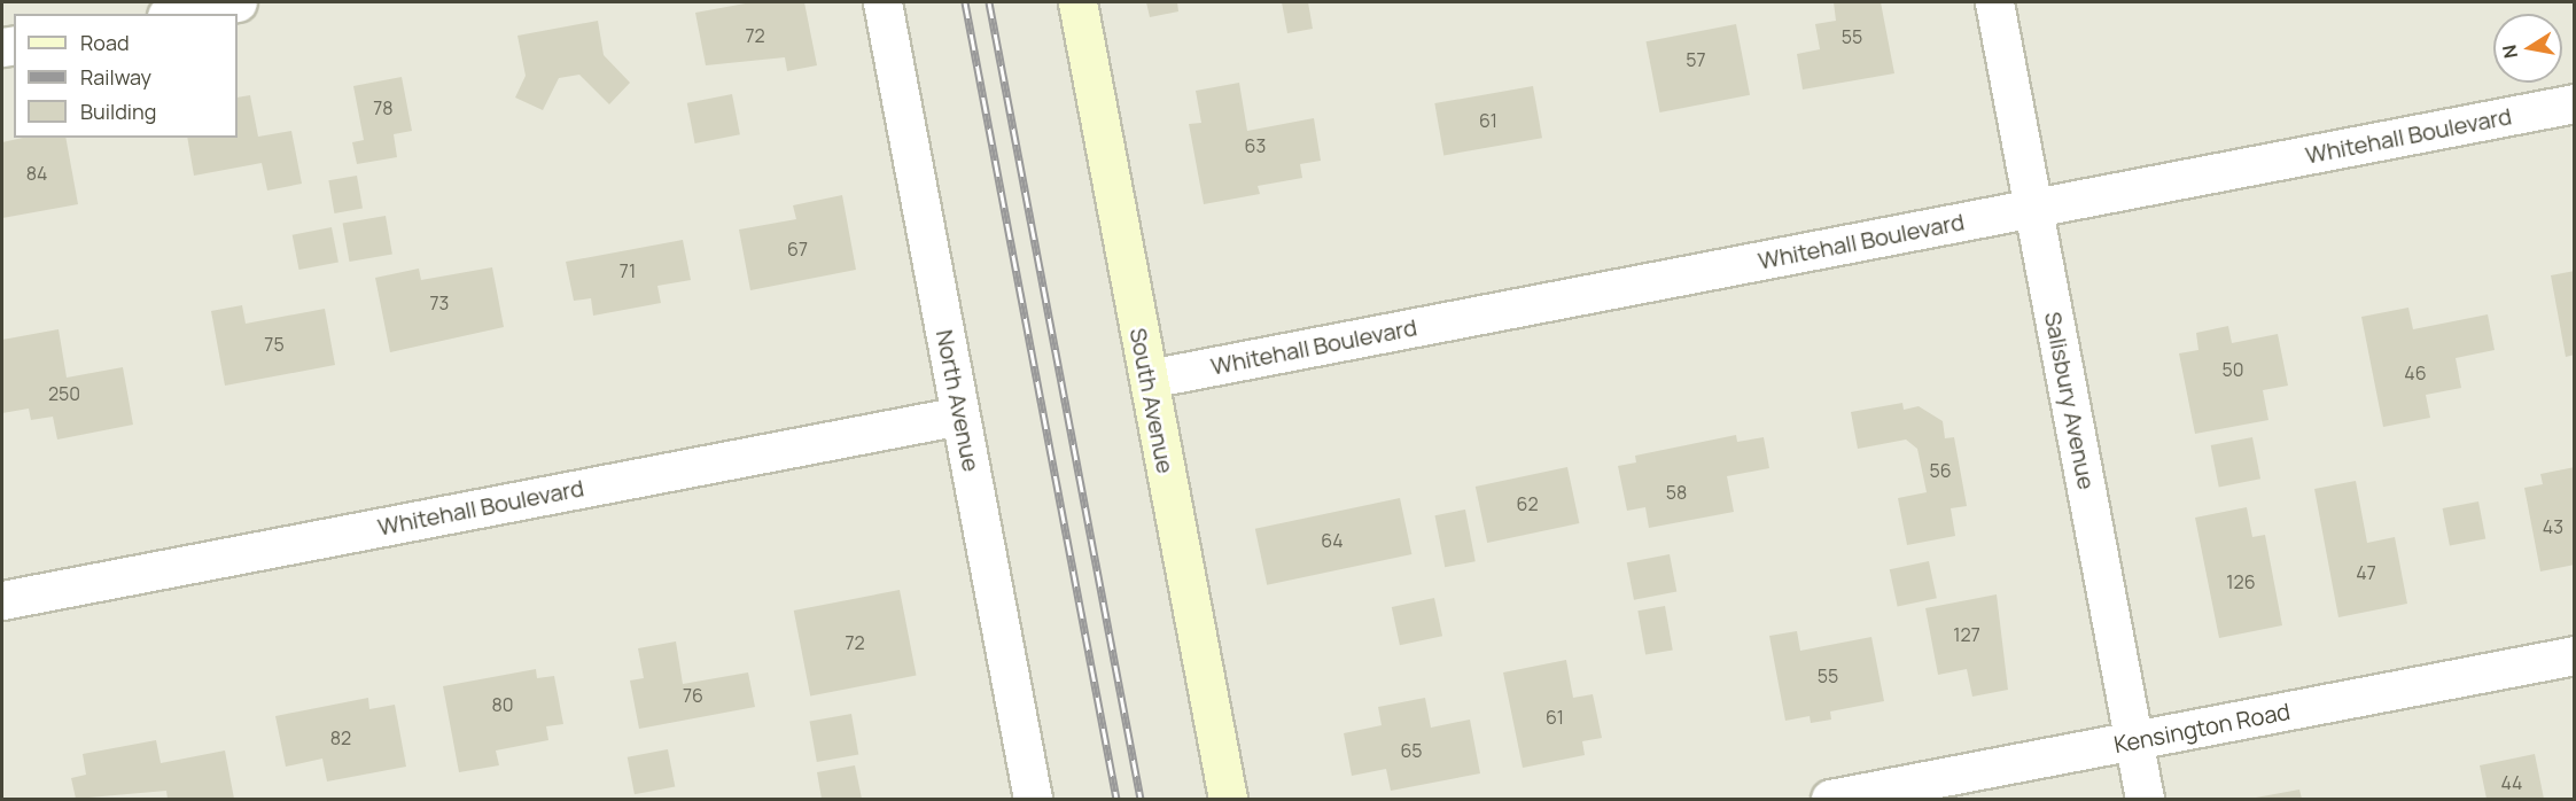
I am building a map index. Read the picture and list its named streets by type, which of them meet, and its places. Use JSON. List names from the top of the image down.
{
  "streets": {
    "street": [
      "Whitehall Boulevard",
      "North Avenue",
      "South Avenue",
      "Salisbury Avenue",
      "Kensington Road"
    ]
  },
  "crossings": [
    ["Whitehall Boulevard", "North Avenue"],
    ["Whitehall Boulevard", "South Avenue"],
    ["Whitehall Boulevard", "Salisbury Avenue"],
    ["Salisbury Avenue", "Kensington Road"]
  ],
  "house_numbers": [
    "72",
    "55",
    "57",
    "78",
    "61",
    "63",
    "84",
    "67",
    "71",
    "73",
    "75",
    "50",
    "46",
    "250",
    "56",
    "58",
    "62",
    "43",
    "64",
    "47",
    "126",
    "127",
    "72",
    "55",
    "76",
    "80",
    "61",
    "82",
    "65",
    "44"
  ],
  "legend": ["Road", "Railway", "Building"],
  "north": "left"
}
